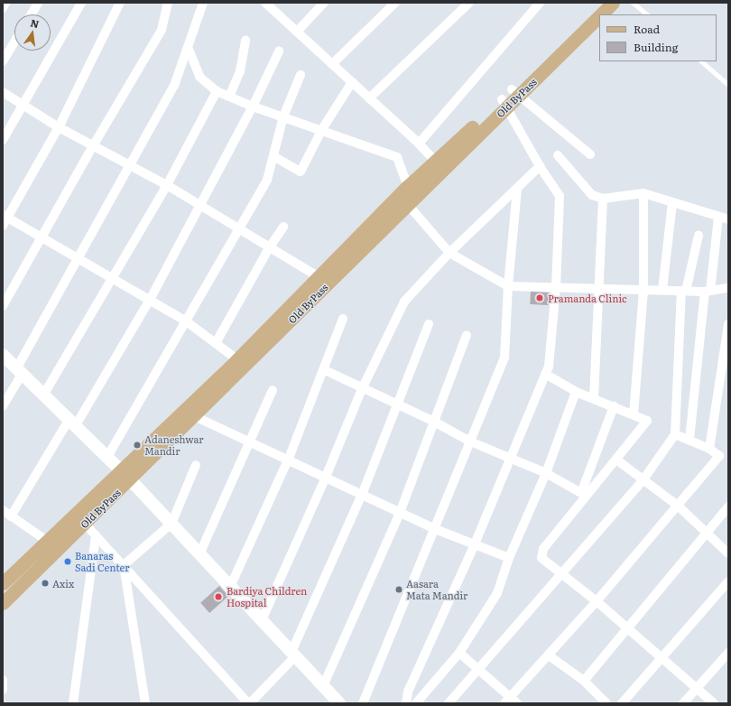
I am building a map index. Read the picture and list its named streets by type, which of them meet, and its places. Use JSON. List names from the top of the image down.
{
  "streets": {
    "main road": ["Old ByPass"]
  },
  "places": [
    "Pramanda Clinic",
    "Adaneshwar Mandir",
    "Banaras Sadi Center",
    "Axix",
    "Aasara Mata Mandir",
    "Bardiya Children Hospital"
  ],
  "legend": ["Road", "Building"],
  "north": "top"
}
